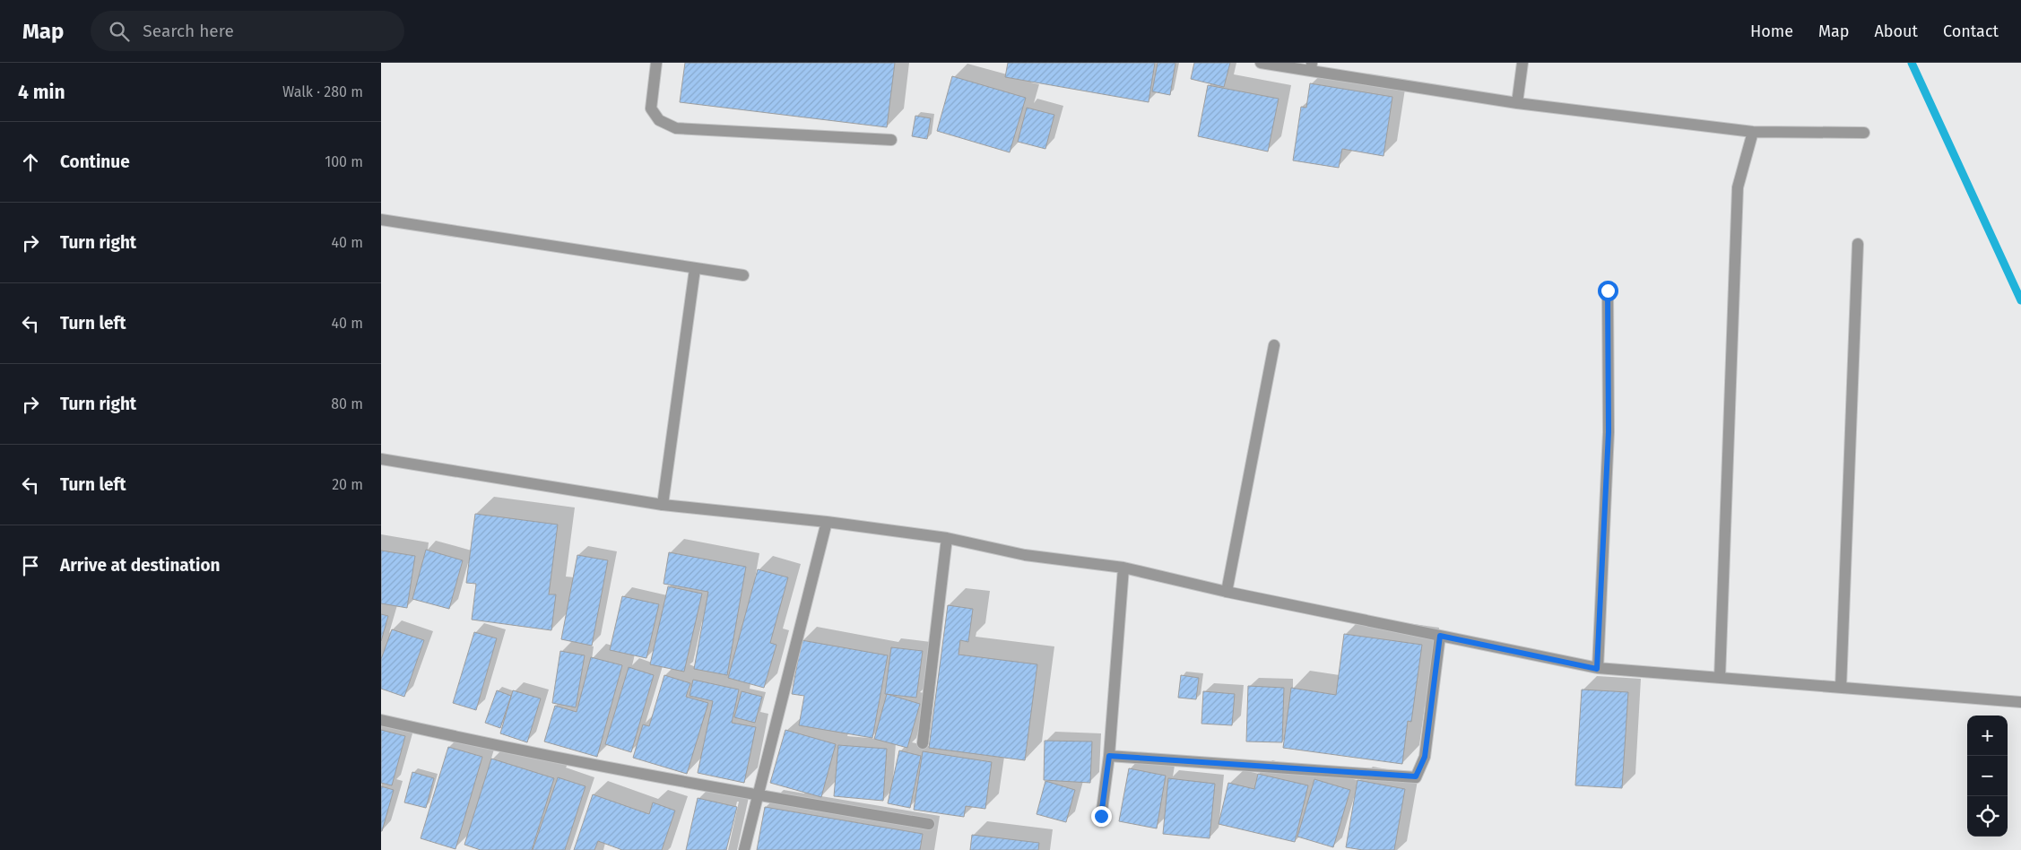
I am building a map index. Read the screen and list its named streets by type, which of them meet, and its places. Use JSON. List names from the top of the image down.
{
  "page": {
    "header": "Map",
    "search": "Search here",
    "nav": [
      "Home",
      "Map",
      "About",
      "Contact"
    ],
    "heading": ["4 min", "Walk · 280 m"],
    "list": [
      ["Continue", "100 m"],
      ["Turn right", "40 m"],
      ["Turn left", "40 m"],
      ["Turn right", "80 m"],
      ["Turn left", "20 m"],
      "Arrive at destination"
    ],
    "map_buttons": ["+", "−"]
  }
}
